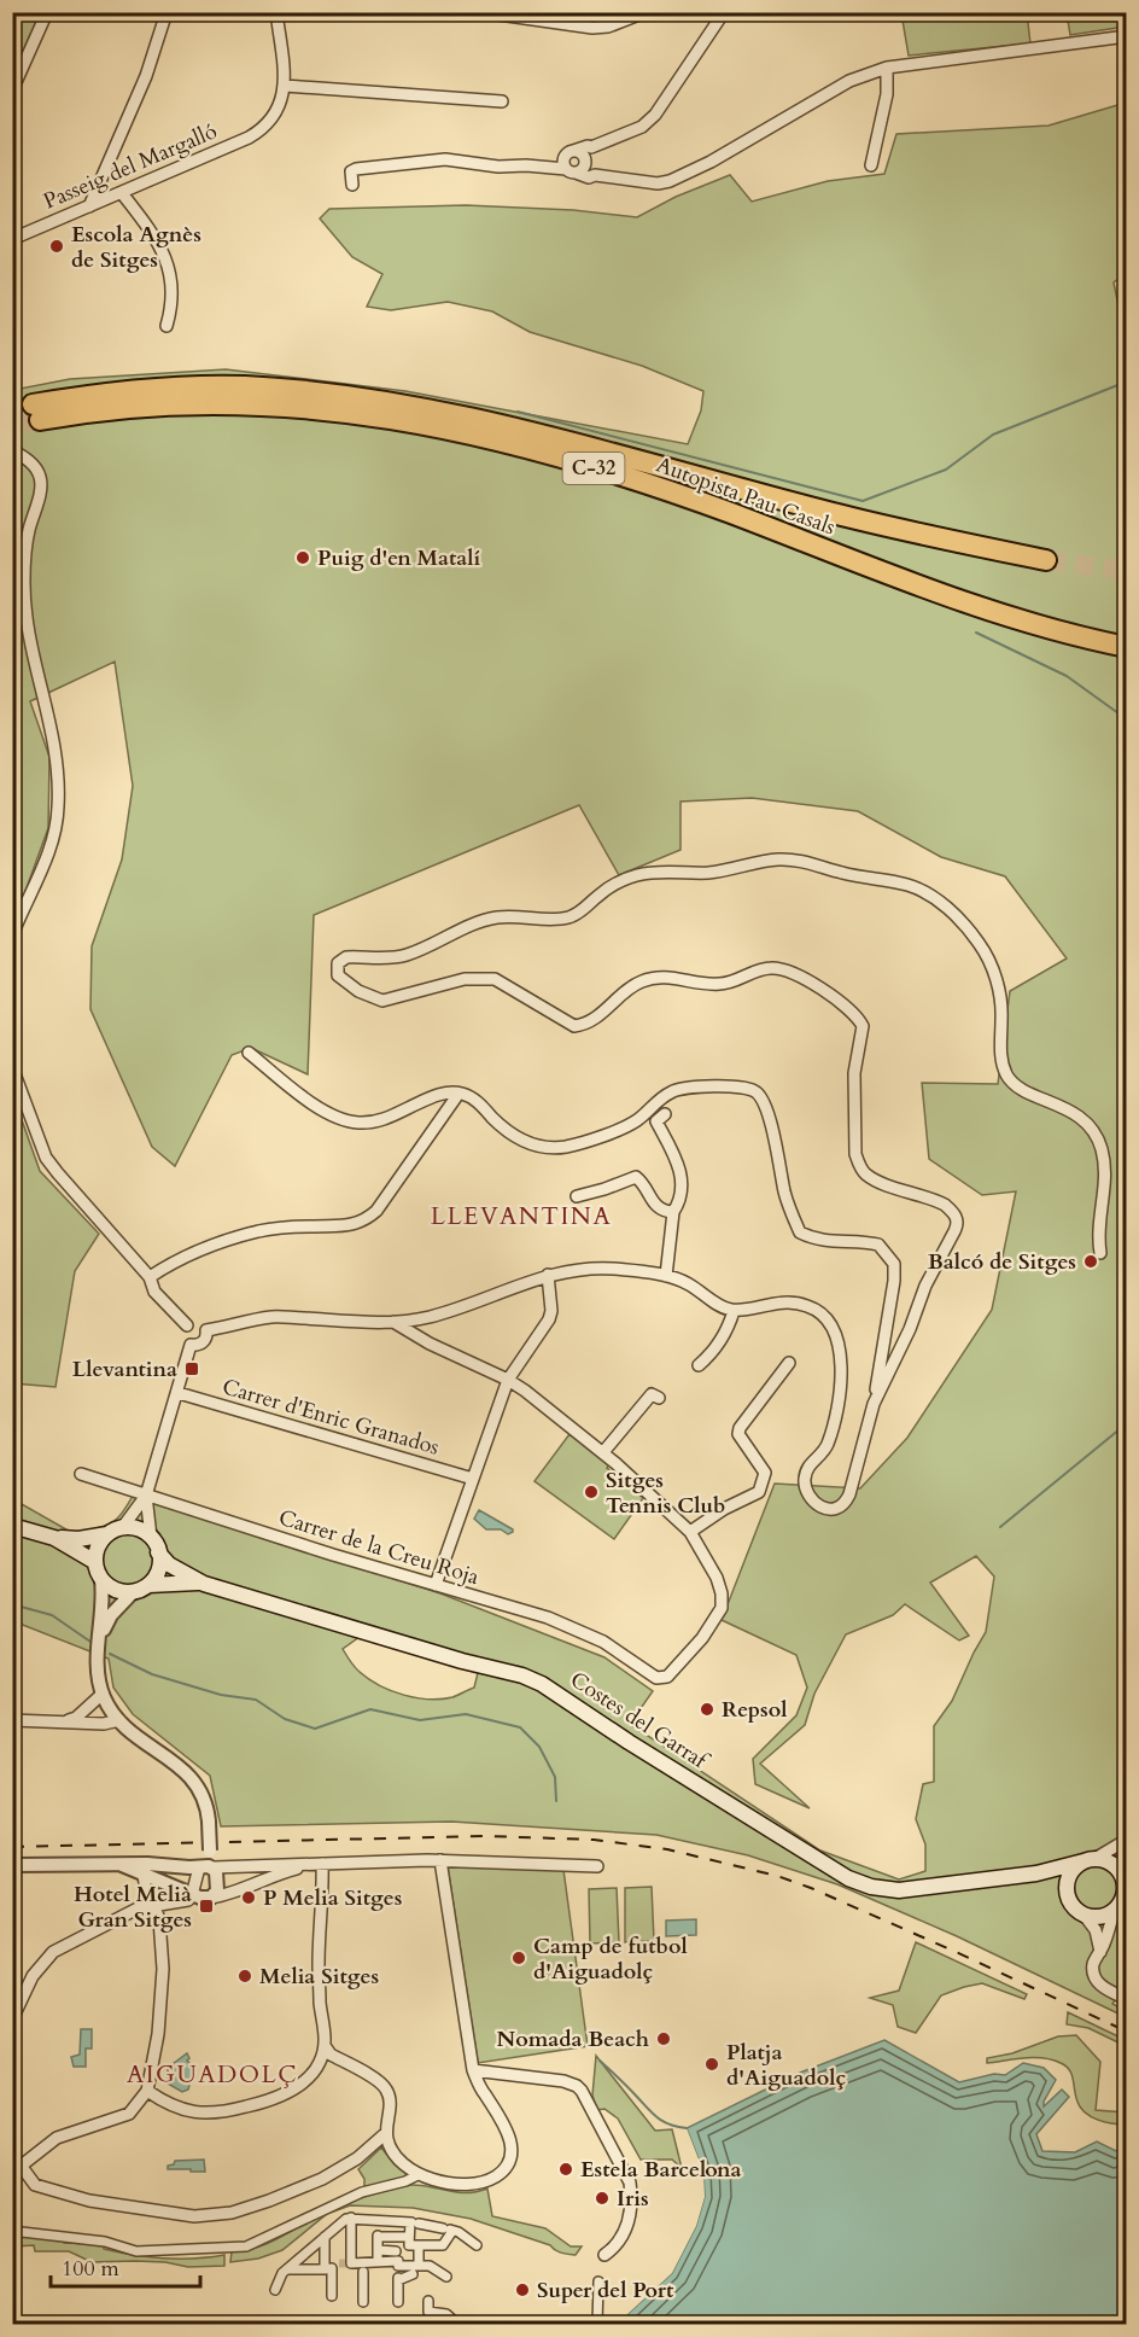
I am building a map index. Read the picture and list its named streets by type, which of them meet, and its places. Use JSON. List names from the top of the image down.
{
  "streets": {
    "highway": ["C-32", "Autopista Pau Casals"],
    "main road": ["Costes del Garraf"],
    "street": ["Passeig del Margalló", "Carrer d'Enric Granados", "Carrer de la Creu Roja"]
  },
  "districts": ["LLEVANTINA", "AIGUADOLÇ"],
  "places": {
    "other": [
      "Escola Agnès de Sitges",
      "Puig d'en Matalí",
      "Balcó de Sitges",
      "Sitges Tennis Club",
      "Repsol",
      "P Melia Sitges",
      "Camp de futbol d'Aiguadolç",
      "Melia Sitges",
      "Nomada Beach",
      "Platja d'Aiguadolç",
      "Estela Barcelona",
      "Iris",
      "Super del Port"
    ],
    "transit": ["Llevantina", "Hotel Melià Gran Sitges"]
  },
  "scale_bar": "100 m"
}
